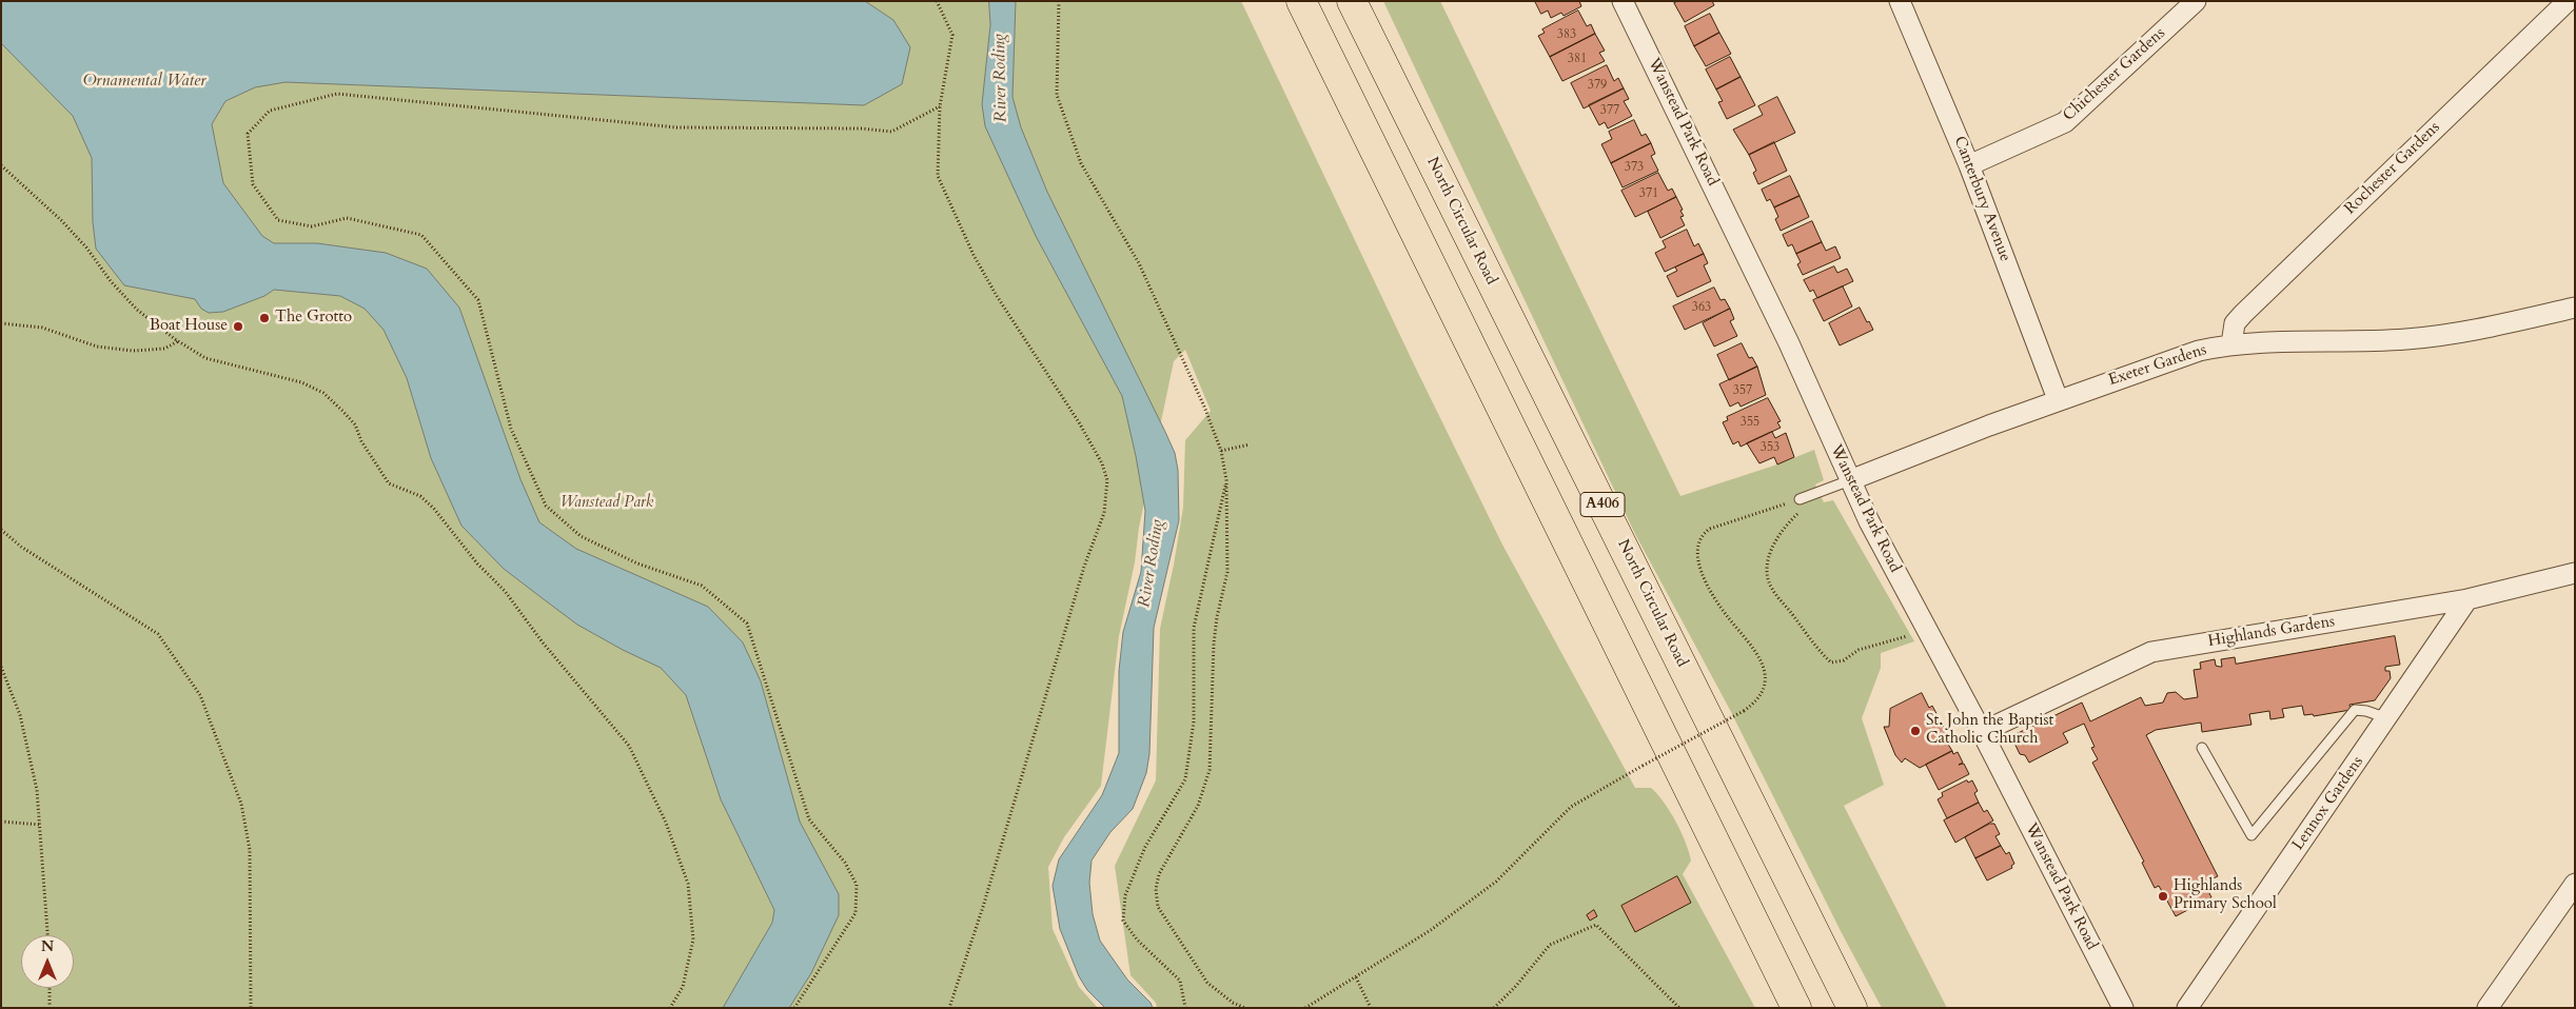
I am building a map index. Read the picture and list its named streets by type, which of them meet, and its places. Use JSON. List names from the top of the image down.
{
  "streets": {
    "highway": ["North Circular Road", "A406"],
    "street": [
      "Chichester Gardens",
      "Wanstead Park Road",
      "Rochester Gardens",
      "Canterbury Avenue",
      "Exeter Gardens",
      "Highlands Gardens",
      "Lennox Gardens"
    ]
  },
  "crossings": [
    ["Chichester Gardens", "Canterbury Avenue"],
    ["Wanstead Park Road", "Exeter Gardens"],
    ["Wanstead Park Road", "Highlands Gardens"],
    ["Rochester Gardens", "Exeter Gardens"],
    ["Canterbury Avenue", "Exeter Gardens"],
    ["Highlands Gardens", "Lennox Gardens"]
  ],
  "water": ["River Roding", "Ornamental Water"],
  "parks": ["Wanstead Park"],
  "places": [
    "The Grotto",
    "Boat House",
    "St. John the Baptist Catholic Church",
    "Highlands Primary School"
  ],
  "house_numbers": [
    "383",
    "381",
    "379",
    "377",
    "373",
    "371",
    "363",
    "357",
    "355",
    "353"
  ],
  "north": "top"
}
